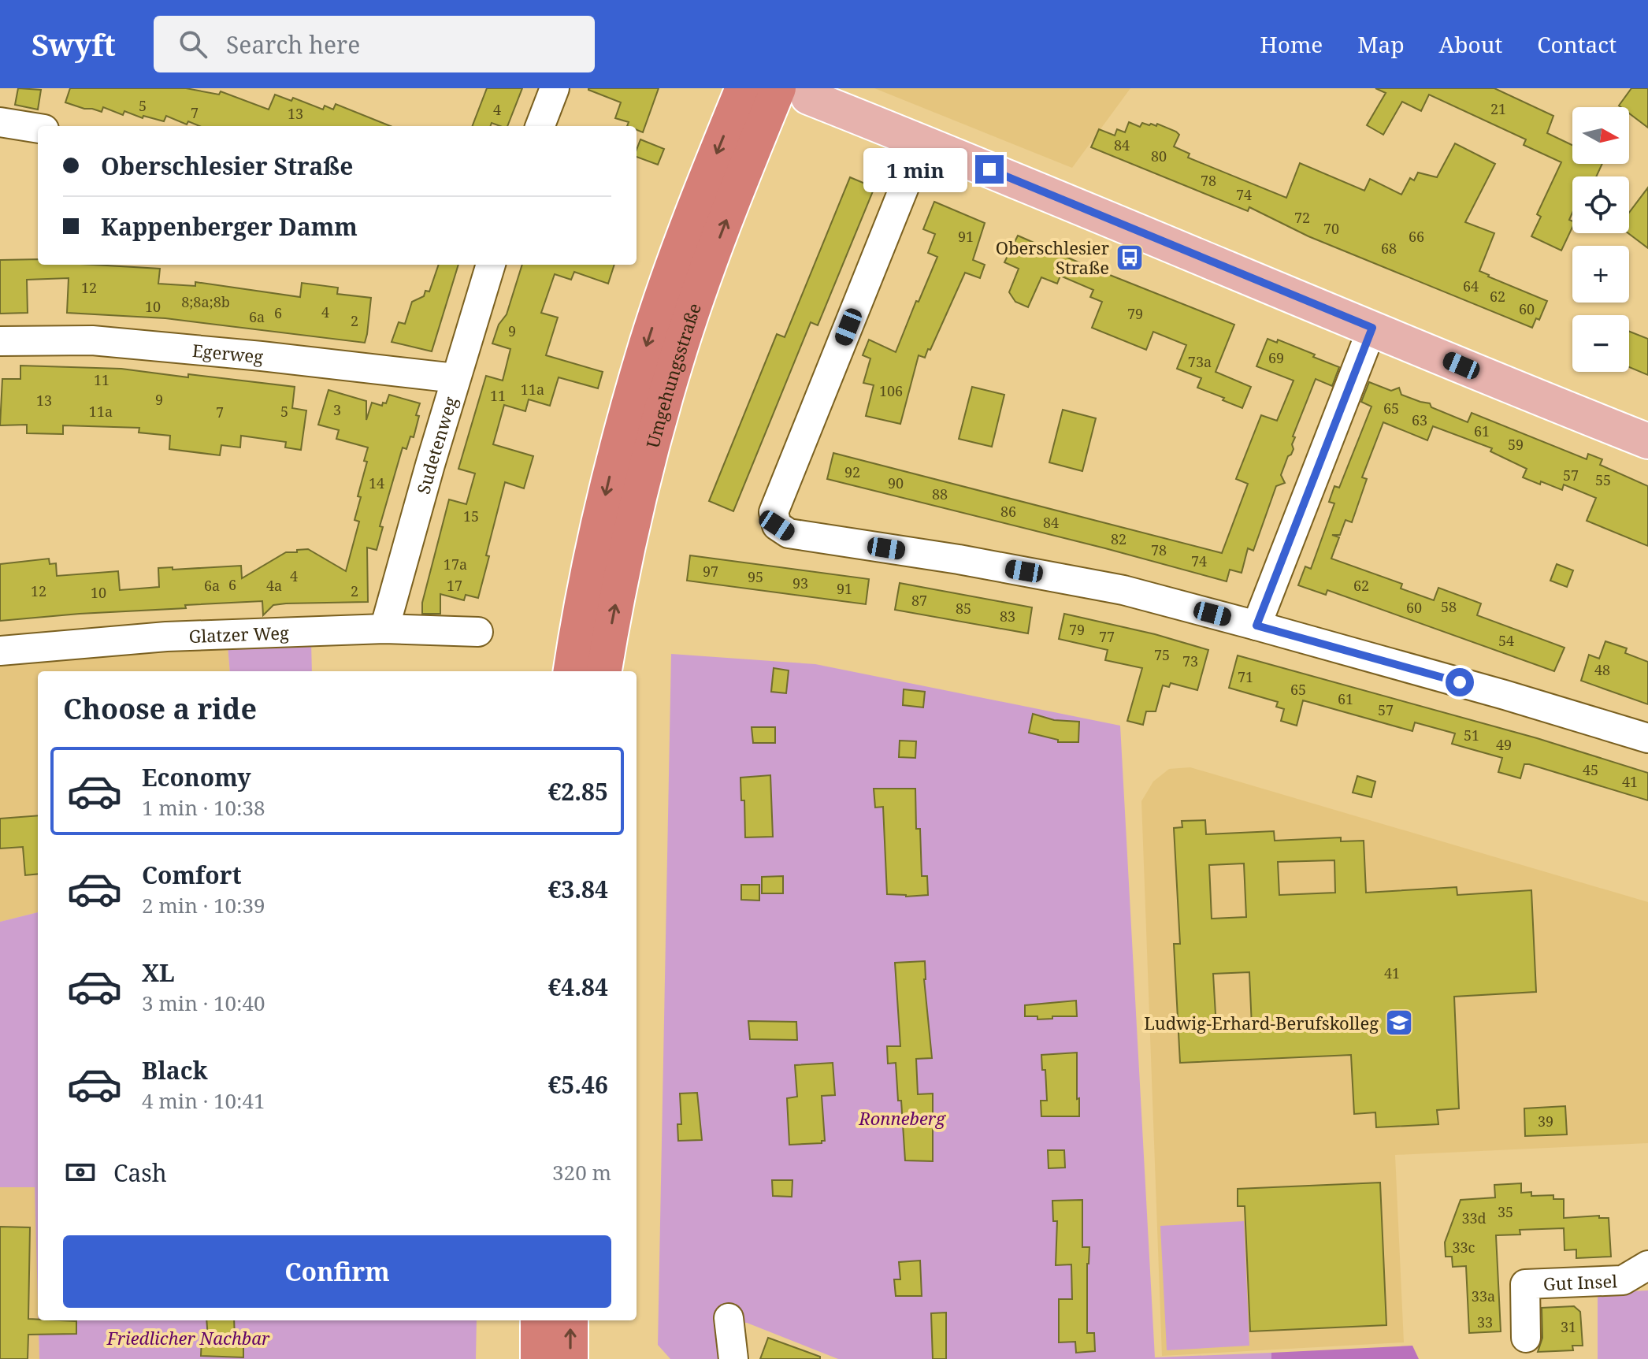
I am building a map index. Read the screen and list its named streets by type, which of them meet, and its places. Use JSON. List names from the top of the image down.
{
  "streets": {
    "highway": ["Umgehungsstraße"],
    "street": [
      "Egerweg",
      "Sudetenweg",
      "Glatzer Weg",
      "Gut Insel"
    ]
  },
  "crossings": [
    ["Egerweg", "Sudetenweg"],
    ["Sudetenweg", "Glatzer Weg"]
  ],
  "parks": ["Ronneberg", "Friedlicher Nachbar"],
  "places": {
    "bus stop": ["Oberschlesier Straße"],
    "school or university": ["Ludwig-Erhard-Berufskolleg"]
  },
  "house_numbers": [
    "5",
    "21",
    "4",
    "7",
    "13",
    "84",
    "80",
    "78",
    "74",
    "72",
    "70",
    "91",
    "66",
    "68",
    "64",
    "12",
    "62",
    "8;8a;8b",
    "10",
    "60",
    "4",
    "6",
    "79",
    "6a",
    "2",
    "9",
    "69",
    "73a",
    "11",
    "11a",
    "106",
    "11",
    "9",
    "13",
    "65",
    "3",
    "11a",
    "5",
    "7",
    "63",
    "61",
    "59",
    "92",
    "57",
    "55",
    "14",
    "90",
    "88",
    "86",
    "15",
    "84",
    "82",
    "78",
    "74",
    "17a",
    "97",
    "4",
    "95",
    "93",
    "6",
    "6a",
    "4a",
    "17",
    "62",
    "91",
    "12",
    "2",
    "10",
    "87",
    "58",
    "60",
    "85",
    "83",
    "79",
    "77",
    "54",
    "75",
    "73",
    "48",
    "71",
    "65",
    "61",
    "57",
    "51",
    "49",
    "45",
    "41",
    "41",
    "39",
    "35",
    "33d",
    "33c",
    "33a",
    "33",
    "31"
  ],
  "north": "right",
  "page": {
    "header": "Swyft",
    "search": "Search here",
    "nav": [
      "Home",
      "Map",
      "About",
      "Contact"
    ],
    "map_buttons": ["+", "−"],
    "banner": ["Oberschlesier Straße", "Kappenberger Damm"],
    "bubble": "1 min",
    "heading": "Choose a ride",
    "list": [
      {
        "name": "Economy",
        "note": "1 min · 10:38",
        "value": "€2.85"
      },
      {
        "name": "Comfort",
        "note": "2 min · 10:39",
        "value": "€3.84"
      },
      {
        "name": "XL",
        "note": "3 min · 10:40",
        "value": "€4.84"
      },
      {
        "name": "Black",
        "note": "4 min · 10:41",
        "value": "€5.46"
      }
    ],
    "pay": ["Cash", "320 m"],
    "buttons": "Confirm"
  }
}
